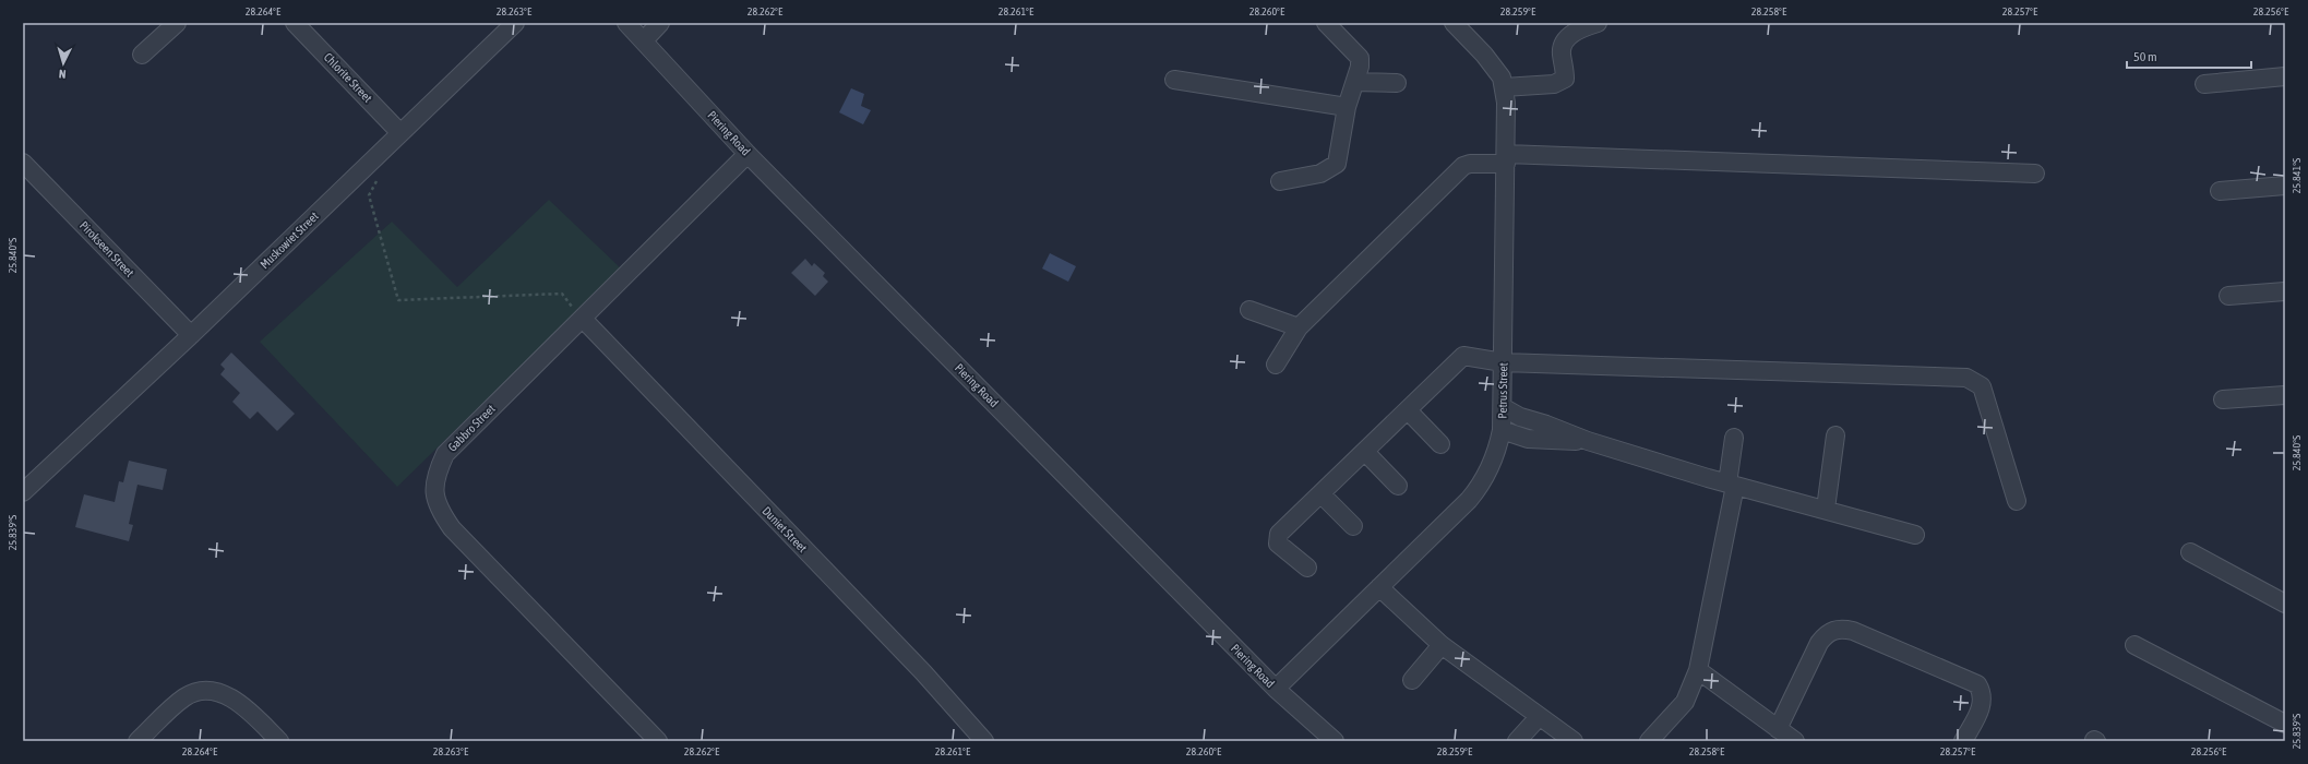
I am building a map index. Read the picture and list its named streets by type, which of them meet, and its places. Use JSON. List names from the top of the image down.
{
  "streets": {
    "street": [
      "Chlorite Street",
      "Piering Road",
      "Muskowiet Street",
      "Pirokseen Street",
      "Petrus Street",
      "Gabbro Street",
      "Duniet Street"
    ]
  },
  "crossings": [
    ["Chlorite Street", "Muskowiet Street"],
    ["Piering Road", "Petrus Street"],
    ["Piering Road", "Gabbro Street"],
    ["Muskowiet Street", "Pirokseen Street"],
    ["Gabbro Street", "Duniet Street"]
  ],
  "scale_bar": "50 m",
  "north": "bottom",
  "coordinates": [
    "28.264°E",
    "28.263°E",
    "28.262°E",
    "28.261°E",
    "28.260°E",
    "28.259°E",
    "28.258°E",
    "28.257°E",
    "28.256°E",
    "25.841°S",
    "25.840°S",
    "25.839°S"
  ]
}
